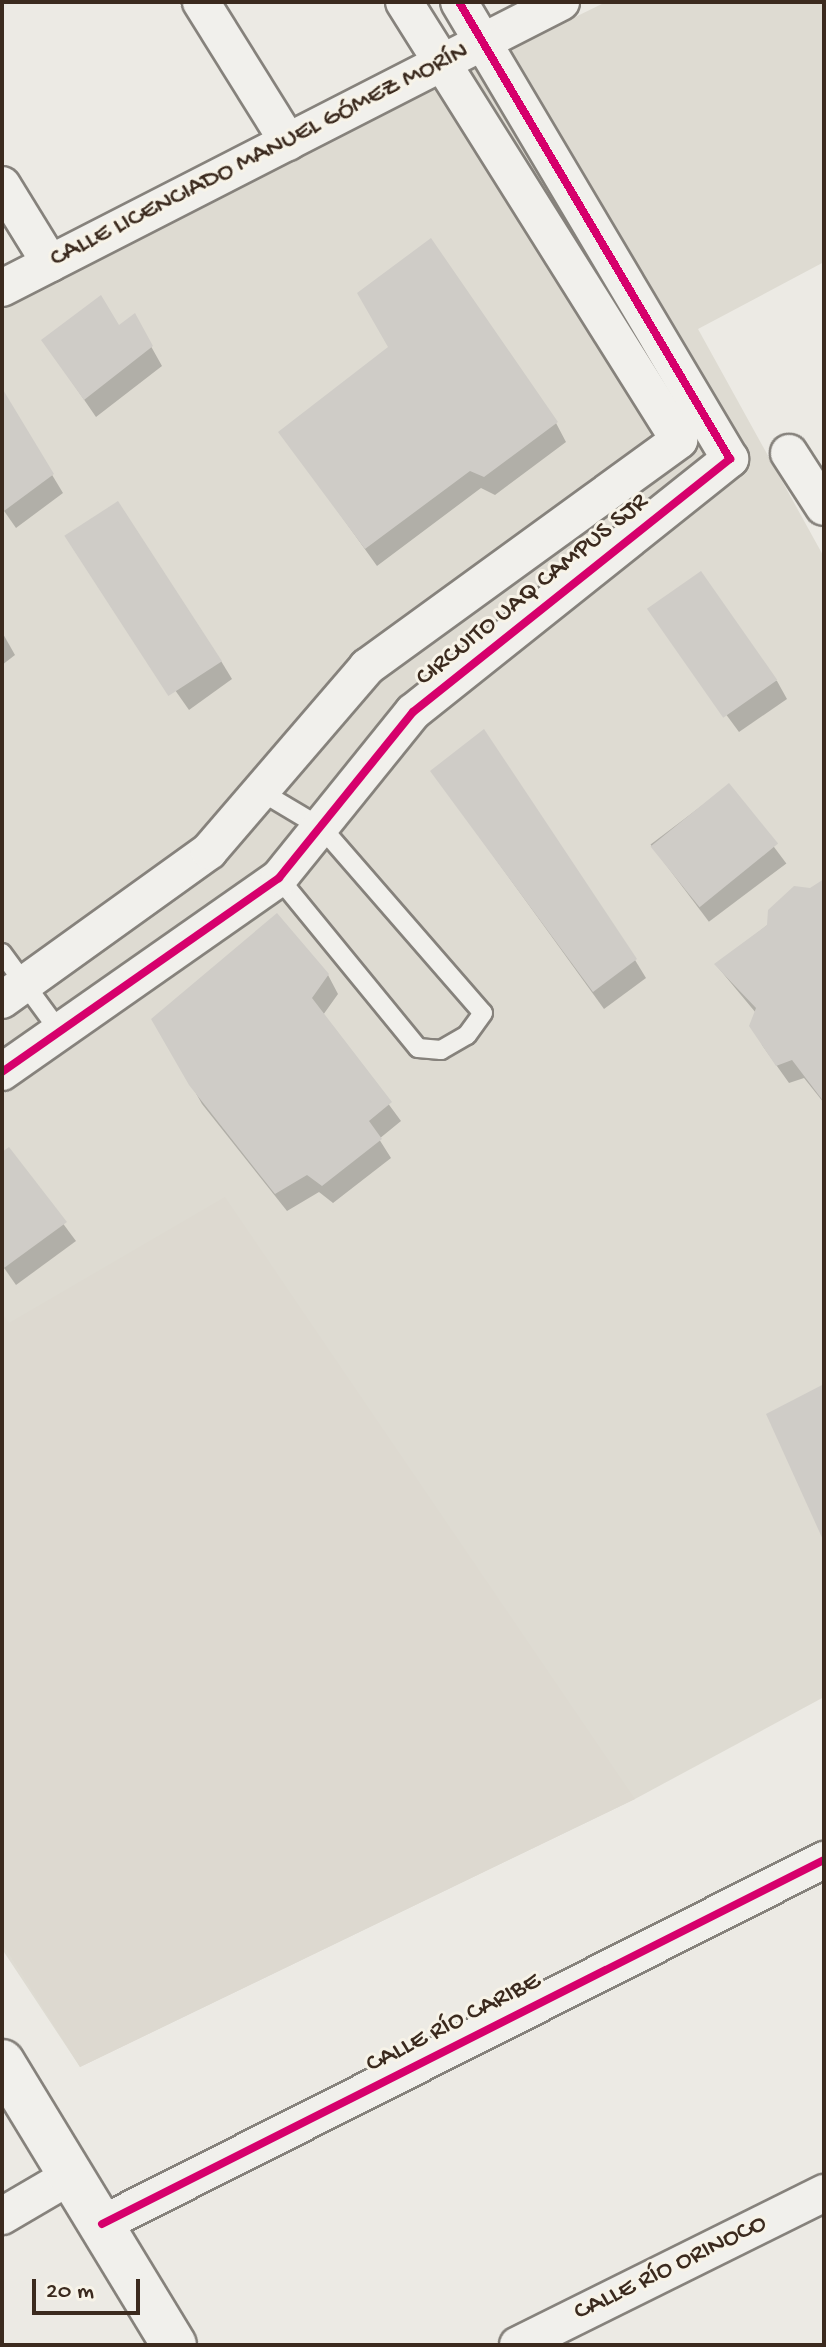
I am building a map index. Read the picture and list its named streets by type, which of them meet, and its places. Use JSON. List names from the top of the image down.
{
  "streets": {
    "street": [
      "CALLE LICENCIADO MANUEL GÓMEZ MORÍN",
      "CIRCUITO UAQ CAMPUS SJR",
      "CALLE RÍO CARIBE",
      "CALLE RÍO ORINOCO"
    ]
  },
  "crossings": [
    ["CALLE LICENCIADO MANUEL GÓMEZ MORÍN", "CIRCUITO UAQ CAMPUS SJR"]
  ],
  "scale_bar": "20 m"
}
